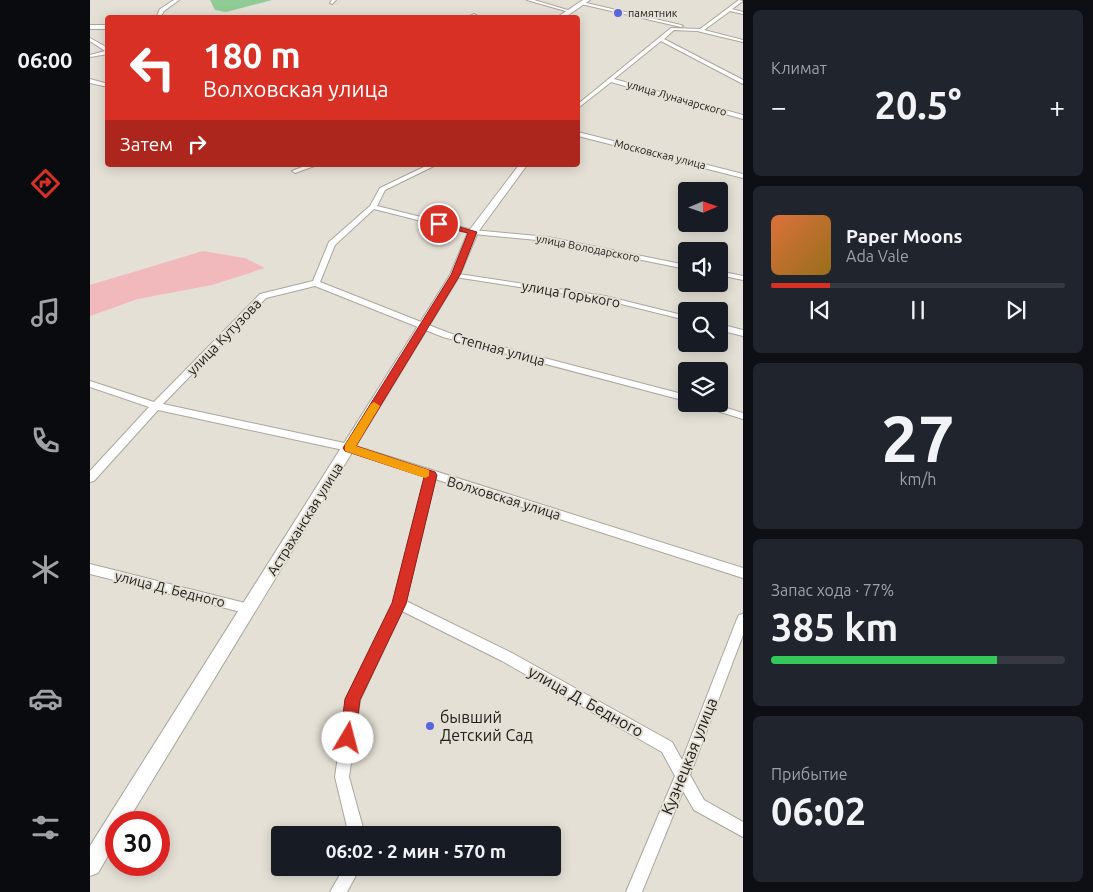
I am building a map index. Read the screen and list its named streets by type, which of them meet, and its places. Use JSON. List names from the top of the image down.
{
  "streets": {
    "street": [
      "улица Луначарского",
      "Московская улица",
      "улица Володарского",
      "улица Горького",
      "улица Кутузова",
      "Степная улица",
      "Волховская улица",
      "Астраханская улица",
      "улица Д. Бедного",
      "Кузнецкая улица"
    ]
  },
  "crossings": [
    ["улица Володарского", "Астраханская улица"],
    ["улица Горького", "Астраханская улица"],
    ["улица Кутузова", "Степная улица"],
    ["улица Кутузова", "Волховская улица"],
    ["Степная улица", "Астраханская улица"],
    ["Волховская улица", "Астраханская улица"],
    ["Астраханская улица", "улица Д. Бедного"],
    ["улица Д. Бедного", "Кузнецкая улица"]
  ],
  "places": ["памятник", "бывший Детский Сад"],
  "north": "right",
  "page": {
    "tabs": "06:00",
    "tile": [
      "Климат",
      ["27", "km/h"],
      ["Запас хода · 77%", "385 km"],
      ["Прибытие", "06:02"]
    ],
    "turn": ["180 m", "Волховская улица"],
    "heat": ["−", "20.5°", "+"],
    "then": "Затем",
    "song": ["Paper Moons", "Ada Vale"],
    "limit": "30",
    "trip": "06:02 · 2 мин · 570 m"
  }
}
